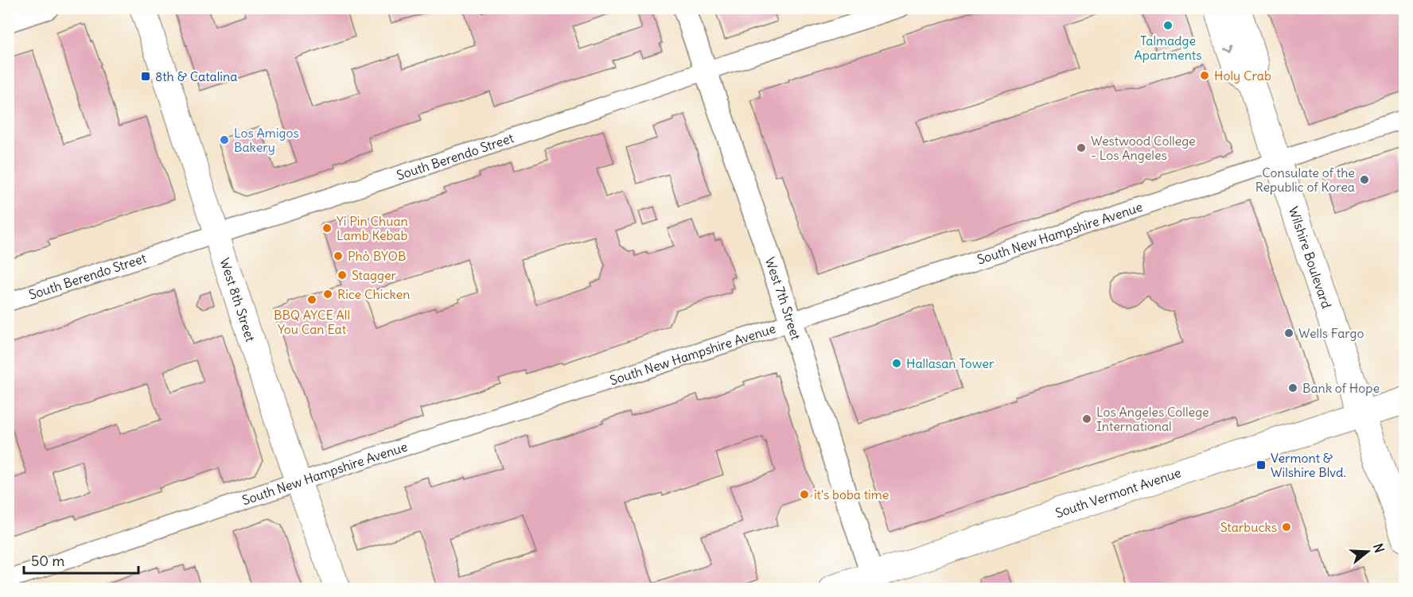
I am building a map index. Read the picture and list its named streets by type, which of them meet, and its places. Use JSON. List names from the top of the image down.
{
  "streets": {
    "main road": ["Wilshire Boulevard", "West 8th Street", "South Vermont Avenue"],
    "street": ["South Berendo Street", "South New Hampshire Avenue", "West 7th Street"]
  },
  "crossings": [
    ["South Berendo Street", "West 7th Street"],
    ["South Berendo Street", "West 8th Street"],
    ["South New Hampshire Avenue", "Wilshire Boulevard"],
    ["South New Hampshire Avenue", "West 7th Street"],
    ["South New Hampshire Avenue", "West 8th Street"],
    ["Wilshire Boulevard", "South Vermont Avenue"],
    ["West 7th Street", "South Vermont Avenue"]
  ],
  "places": {
    "other": [
      "Talmadge Apartments",
      "Holy Crab",
      "Los Amigos Bakery",
      "Westwood College - Los Angeles",
      "Consulate of the Republic of Korea",
      "Yi Pin Chuan Lamb Kebab",
      "Phò BYOB",
      "Stagger",
      "Rice Chicken",
      "BBQ AYCE All You Can Eat",
      "Wells Fargo",
      "Hallasan Tower",
      "Bank of Hope",
      "Los Angeles College International",
      "it's boba time",
      "Starbucks"
    ],
    "transit": ["8th & Catalina", "Vermont & Wilshire Blvd."]
  },
  "scale_bar": "50 m",
  "north": "right"
}
